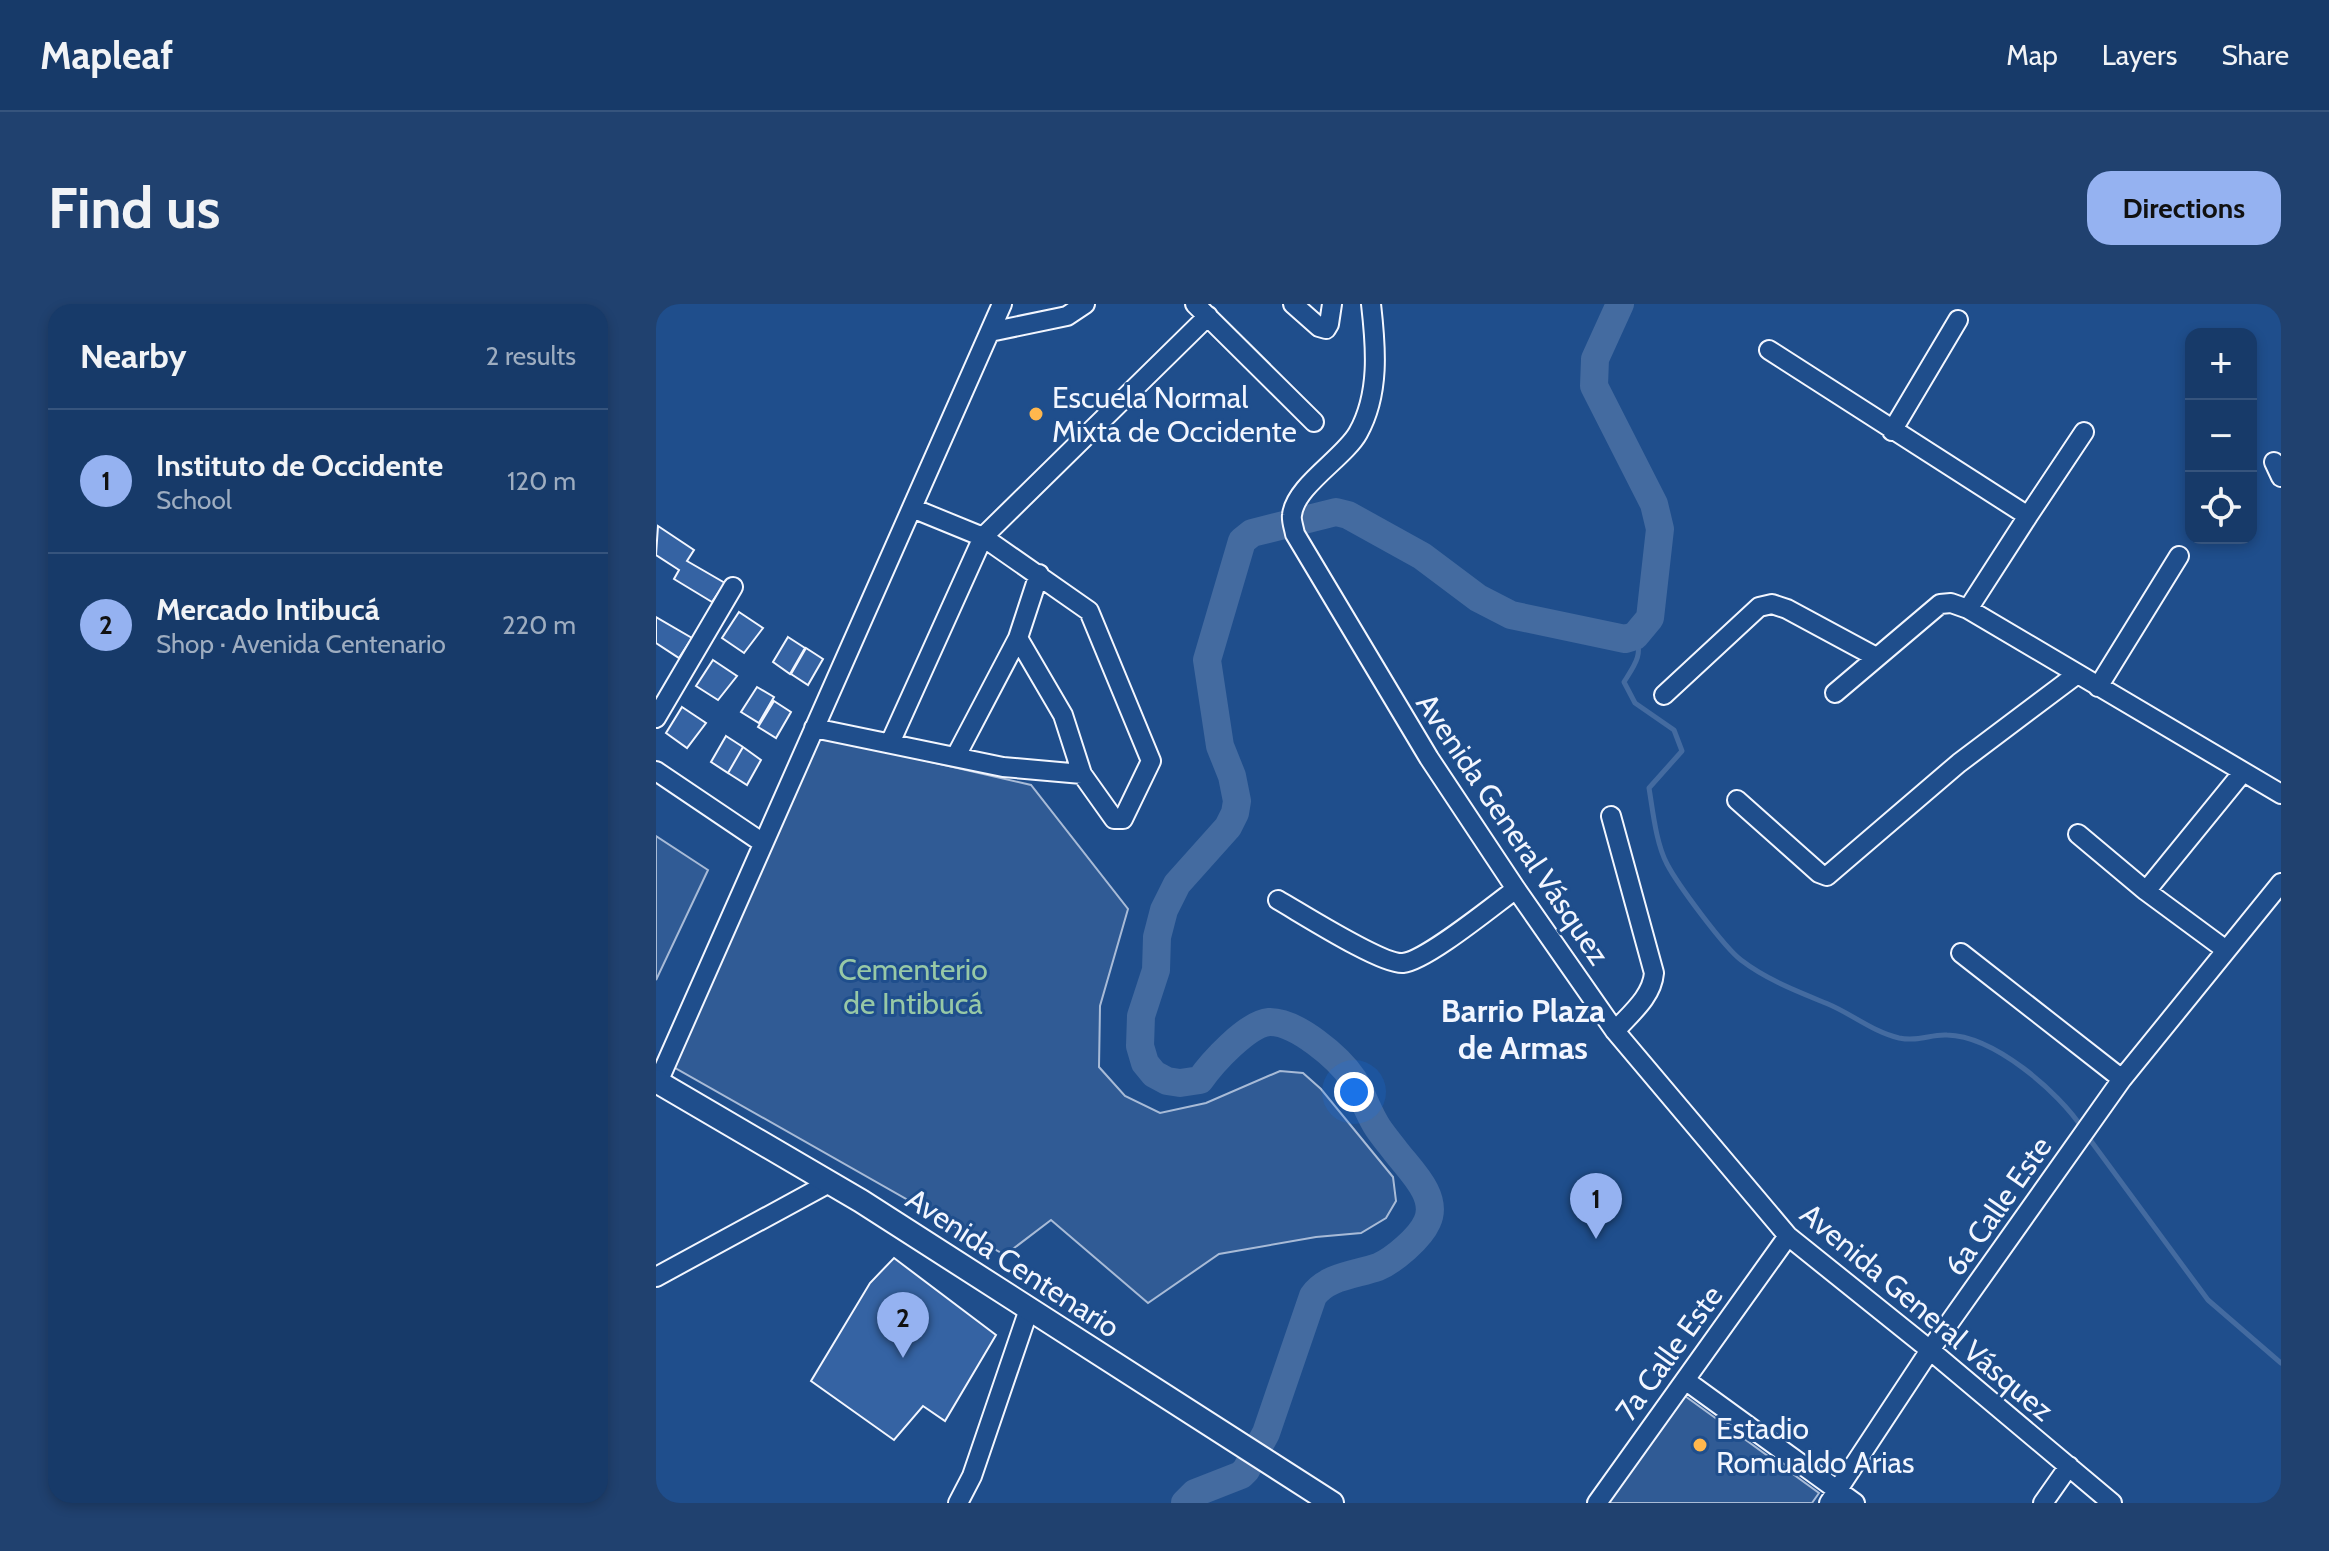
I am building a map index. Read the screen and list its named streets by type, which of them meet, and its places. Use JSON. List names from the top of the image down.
{
  "streets": {
    "main road": ["Avenida Centenario"],
    "street": ["Avenida General Vásquez", "6a Calle Este", "7a Calle Este"]
  },
  "crossings": [
    ["Avenida General Vásquez", "6a Calle Este"],
    ["Avenida General Vásquez", "7a Calle Este"]
  ],
  "districts": ["Barrio Plaza de Armas"],
  "parks": ["Cementerio de Intibucá"],
  "places": ["Escuela Normal Mixta de Occidente", "Estadio Romualdo Arias"],
  "page": {
    "header": "Mapleaf",
    "nav": ["Map", "Layers", "Share"],
    "buttons": "Directions",
    "title": "Find us",
    "heading": ["Nearby", "2 results"],
    "map_buttons": ["+", "−"],
    "list": [
      {
        "mark": "1",
        "name": "Instituto de Occidente",
        "note": "School",
        "value": "120 m"
      },
      {
        "mark": "2",
        "name": "Mercado Intibucá",
        "note": "Shop · Avenida Centenario",
        "value": "220 m"
      }
    ],
    "pins": ["1", "2"]
  }
}
